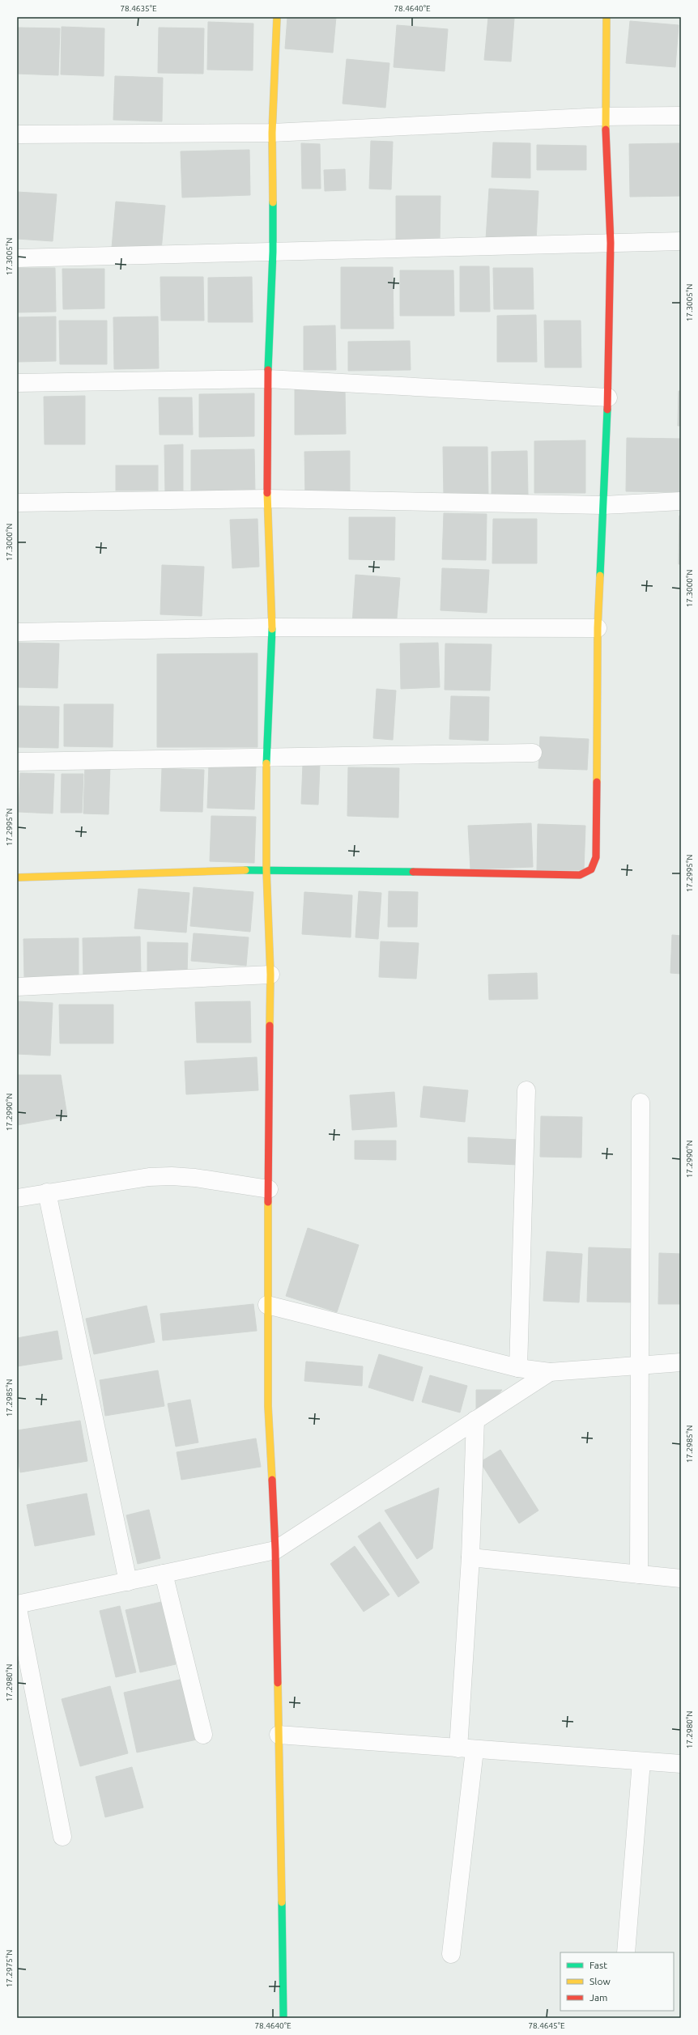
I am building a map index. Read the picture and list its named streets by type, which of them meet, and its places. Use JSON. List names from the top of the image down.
{
  "legend": ["Fast", "Slow", "Jam"],
  "coordinates": [
    "78.4635°E",
    "78.4640°E",
    "17.3005°N",
    "17.3000°N",
    "17.2995°N",
    "17.2990°N",
    "17.2985°N",
    "17.2980°N",
    "17.2975°N",
    "78.4645°E"
  ]
}
